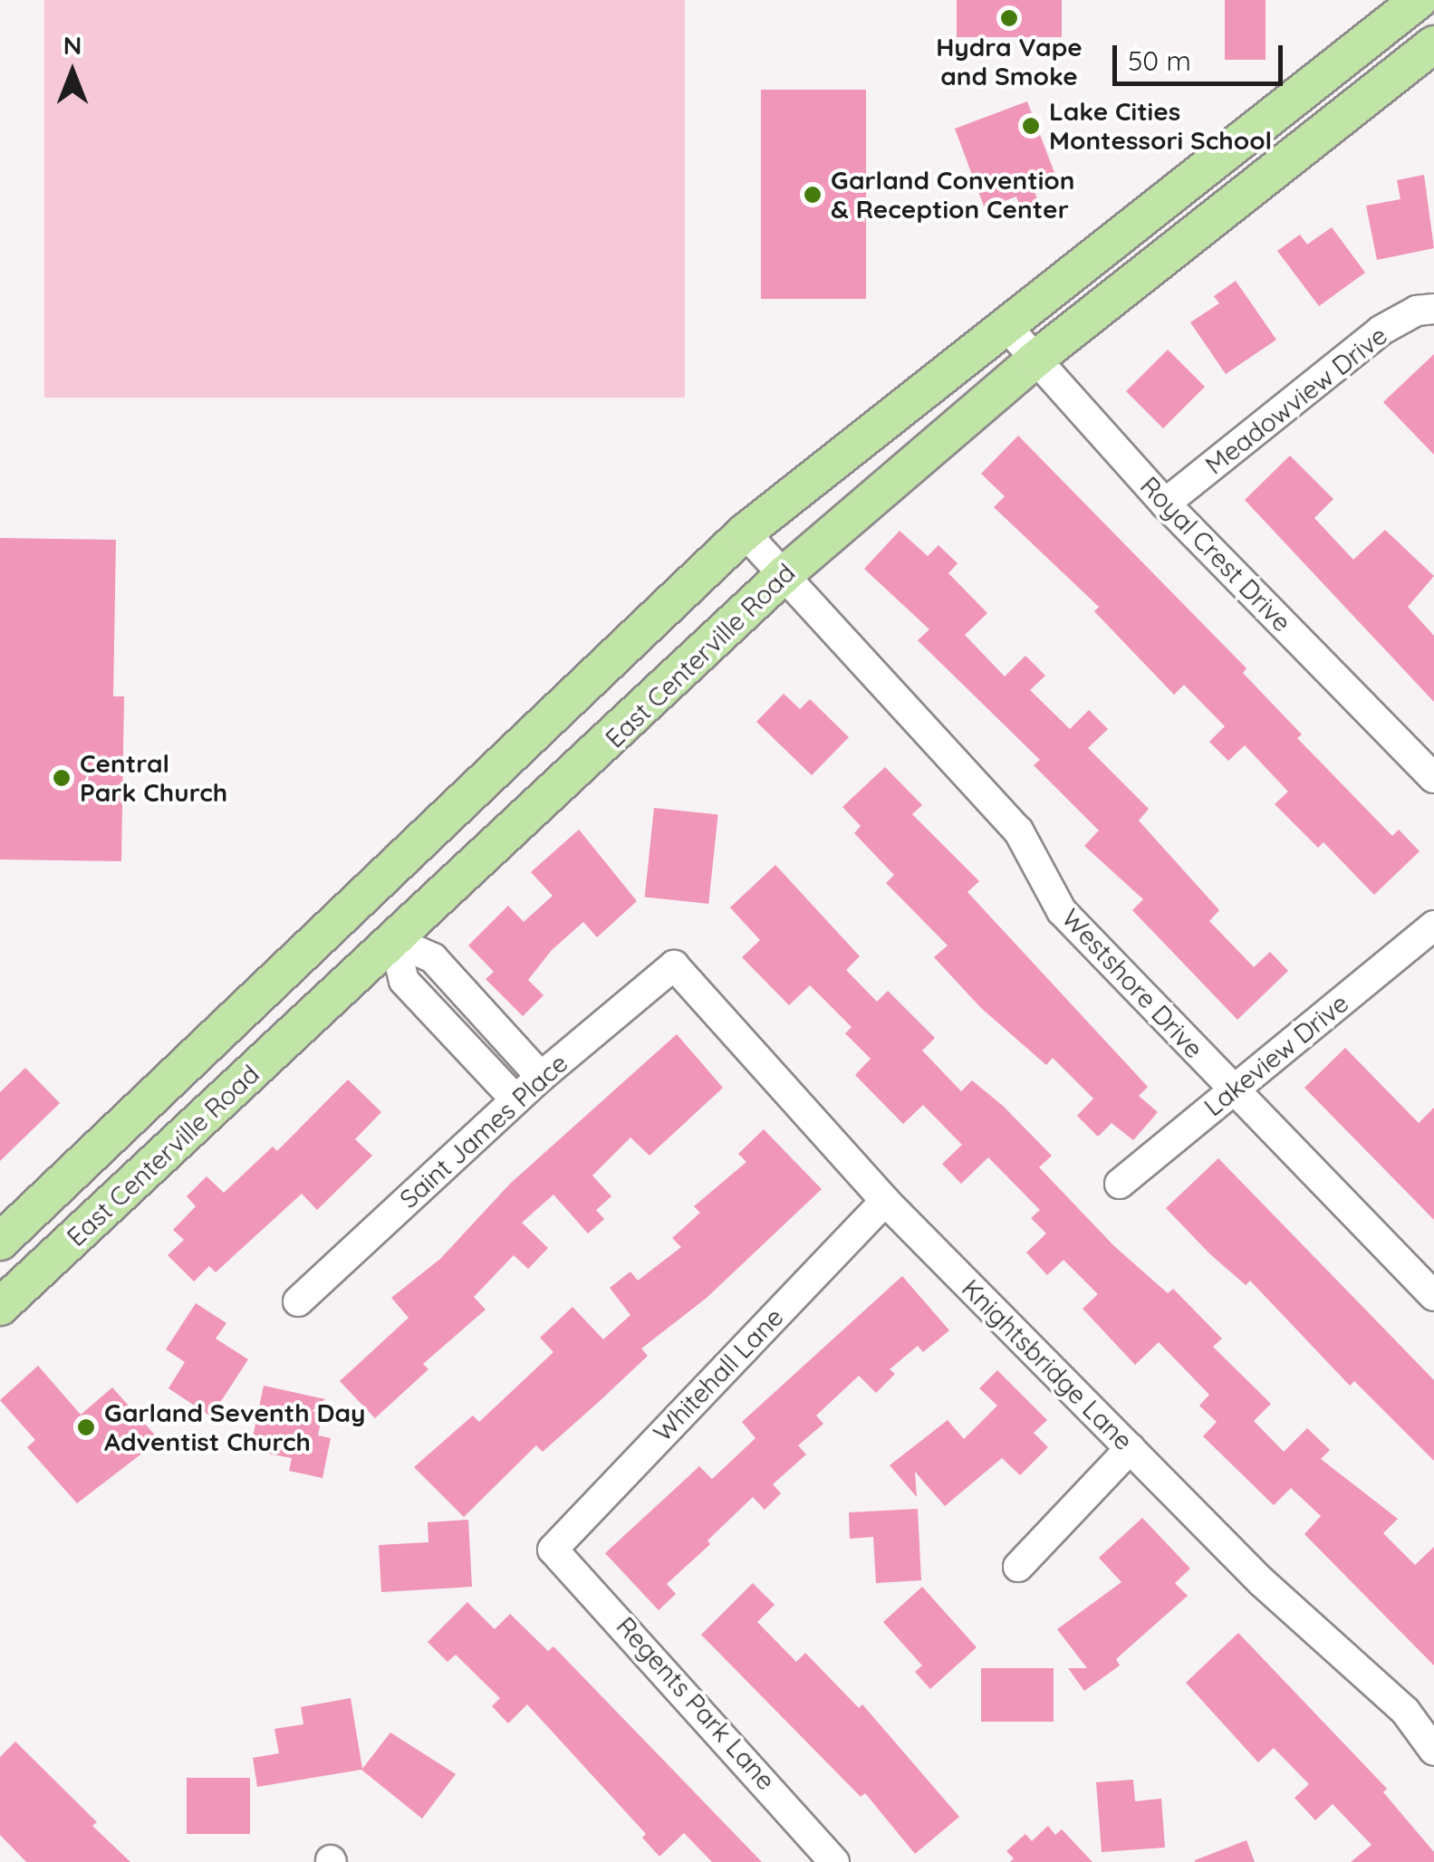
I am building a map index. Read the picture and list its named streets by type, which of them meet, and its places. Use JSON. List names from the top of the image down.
{
  "streets": {
    "main road": ["East Centerville Road"],
    "street": [
      "Meadowview Drive",
      "Royal Crest Drive",
      "Westshore Drive",
      "Lakeview Drive",
      "Saint James Place",
      "Knightsbridge Lane",
      "Whitehall Lane",
      "Regents Park Lane"
    ]
  },
  "crossings": [
    ["Meadowview Drive", "Royal Crest Drive"],
    ["Royal Crest Drive", "East Centerville Road"],
    ["East Centerville Road", "Westshore Drive"],
    ["Westshore Drive", "Lakeview Drive"],
    ["Saint James Place", "Knightsbridge Lane"],
    ["Knightsbridge Lane", "Whitehall Lane"],
    ["Whitehall Lane", "Regents Park Lane"]
  ],
  "places": [
    "Hydra Vape and Smoke",
    "Lake Cities Montessori School",
    "Garland Convention & Reception Center",
    "Central Park Church",
    "Garland Seventh Day Adventist Church"
  ],
  "scale_bar": "50 m",
  "north": "top"
}
